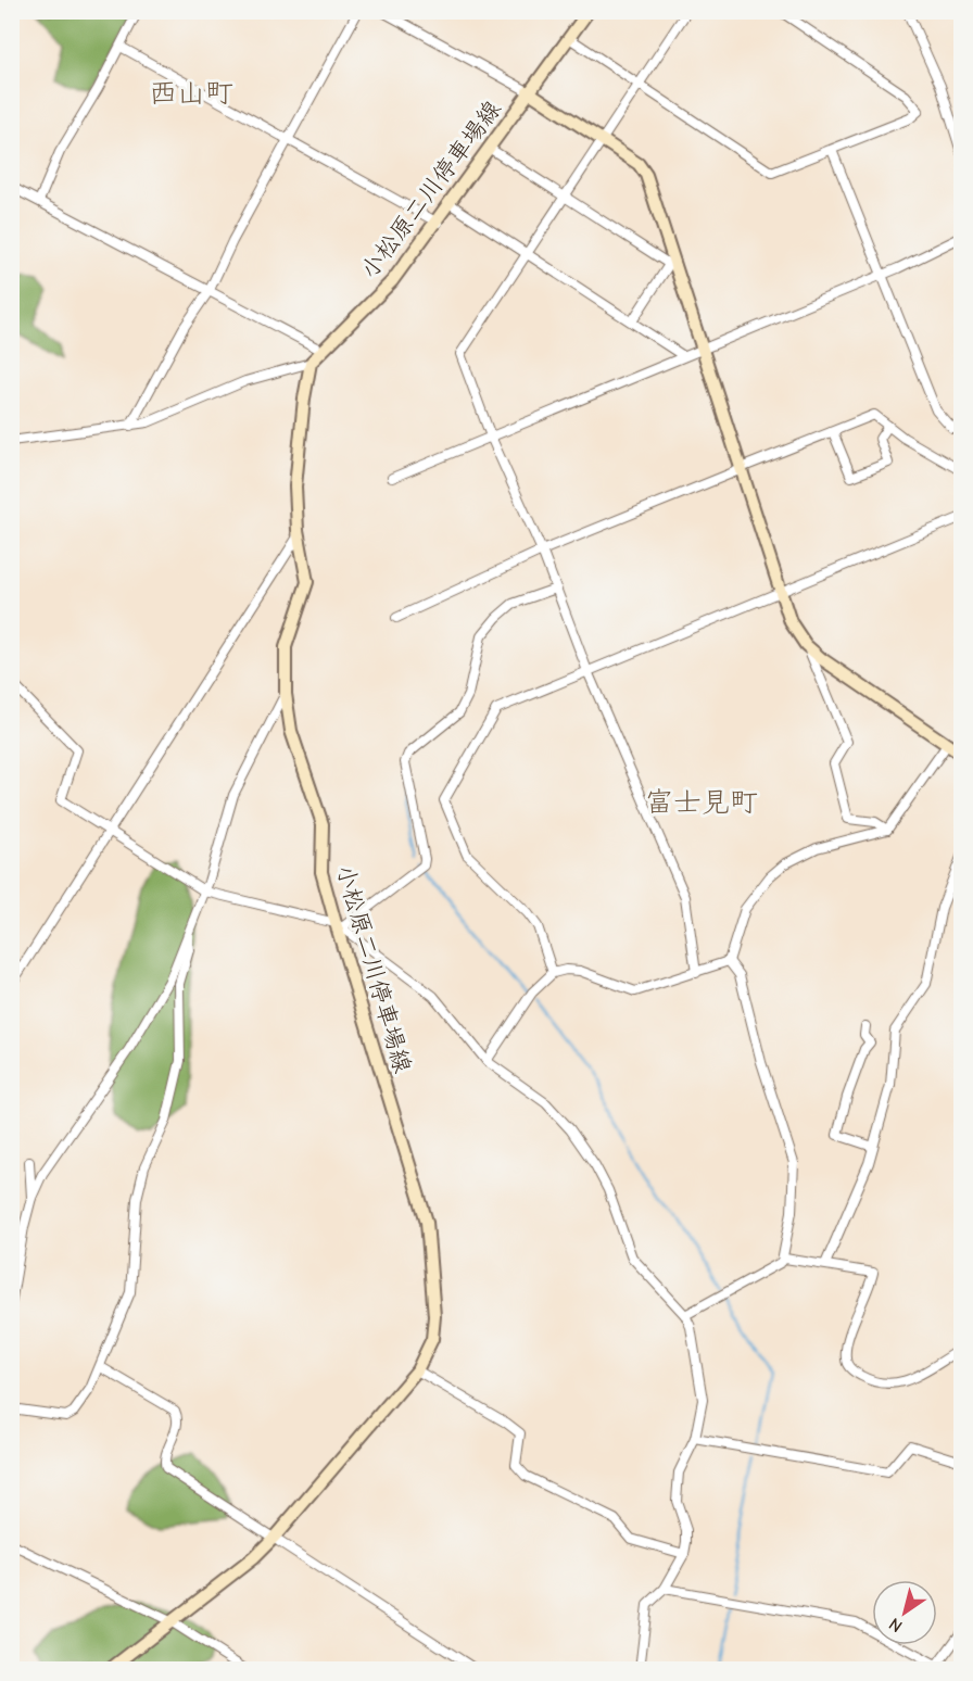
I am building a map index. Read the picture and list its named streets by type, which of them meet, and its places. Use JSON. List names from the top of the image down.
{
  "streets": {
    "main road": ["小松原二川停車場線"]
  },
  "districts": ["西山町", "富士見町"],
  "north": "bottom left"
}
